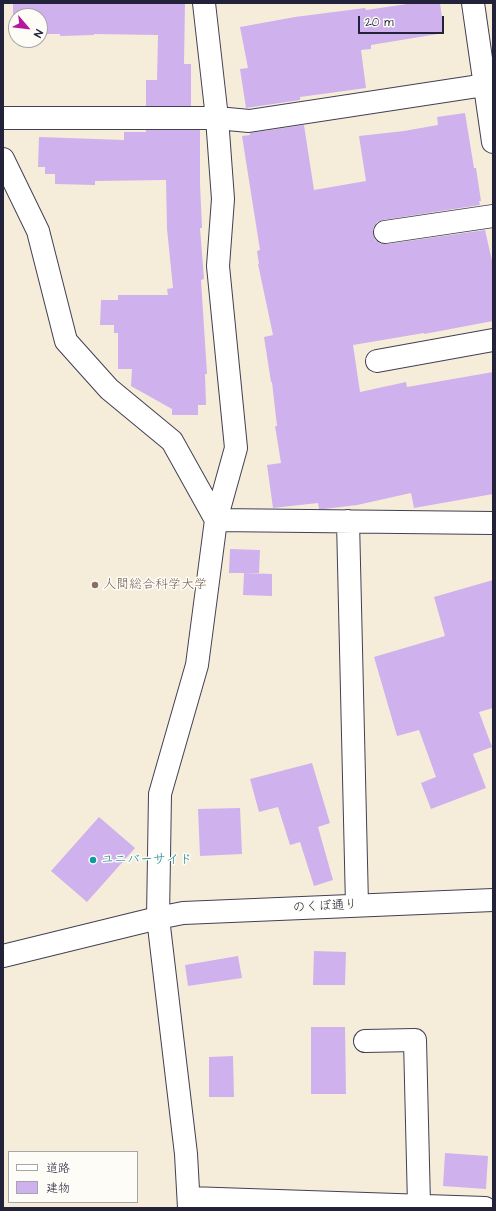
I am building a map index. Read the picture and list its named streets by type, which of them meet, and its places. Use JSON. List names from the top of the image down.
{
  "streets": {
    "street": ["のくぼ通り"]
  },
  "places": ["人間総合科学大学", "ユニバーサイド"],
  "legend": ["道路", "建物"],
  "scale_bar": "20 m",
  "north": "bottom right"
}
